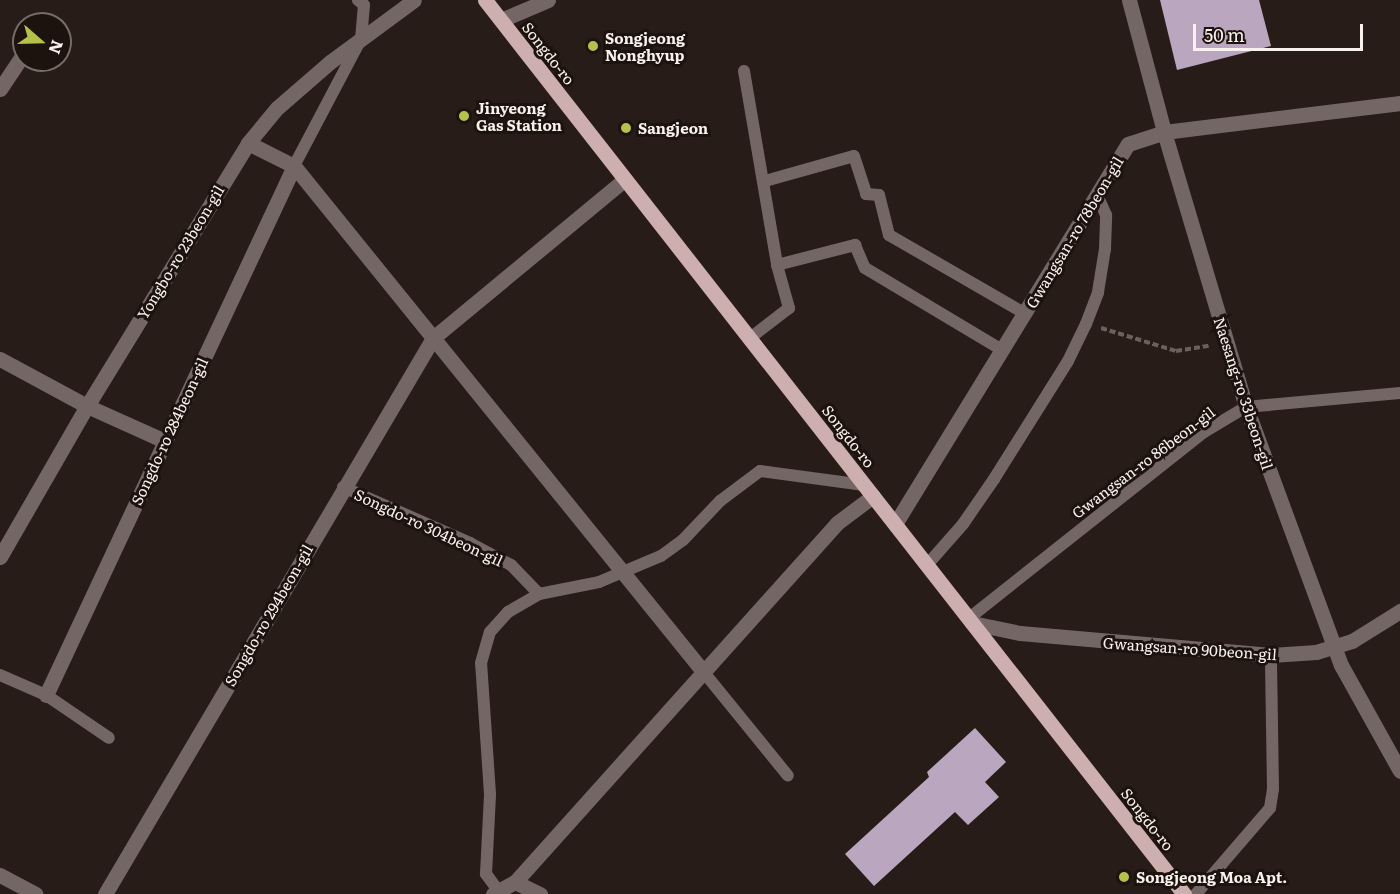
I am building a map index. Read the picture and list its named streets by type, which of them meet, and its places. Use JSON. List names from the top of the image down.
{
  "streets": {
    "main road": ["Songdo-ro"],
    "street": [
      "Gwangsan-ro 78beon-gil",
      "Yongbo-ro 23beon-gil",
      "Naesang-ro 33beon-gil",
      "Songdo-ro 284beon-gil",
      "Songdo-ro 294beon-gil",
      "Gwangsan-ro 90beon-gil"
    ],
    "lane": ["Gwangsan-ro 86beon-gil", "Songdo-ro 304beon-gil"]
  },
  "crossings": [
    ["Songdo-ro", "Gwangsan-ro 78beon-gil"],
    ["Songdo-ro", "Gwangsan-ro 86beon-gil"],
    ["Songdo-ro", "Songdo-ro 294beon-gil"],
    ["Songdo-ro", "Gwangsan-ro 90beon-gil"],
    ["Gwangsan-ro 78beon-gil", "Naesang-ro 33beon-gil"],
    ["Naesang-ro 33beon-gil", "Gwangsan-ro 86beon-gil"],
    ["Naesang-ro 33beon-gil", "Gwangsan-ro 90beon-gil"],
    ["Gwangsan-ro 86beon-gil", "Gwangsan-ro 90beon-gil"],
    ["Songdo-ro 304beon-gil", "Songdo-ro 294beon-gil"]
  ],
  "places": [
    "Songjeong Nonghyup",
    "Jinyeong Gas Station",
    "Sangjeon",
    "Songjeong Moa Apt."
  ],
  "scale_bar": "50 m",
  "north": "right"
}
